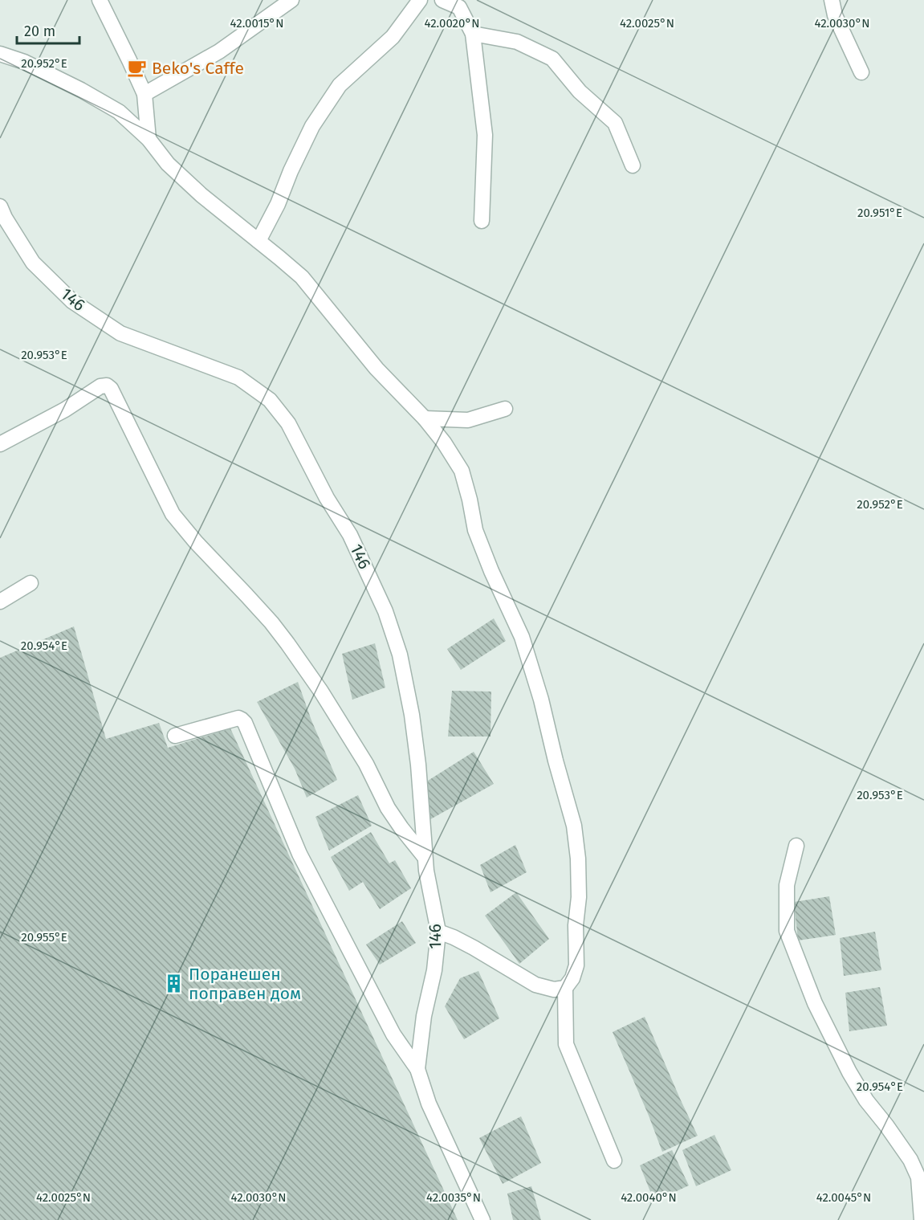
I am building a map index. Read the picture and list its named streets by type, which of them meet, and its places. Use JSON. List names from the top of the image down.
{
  "streets": {
    "street": ["146"]
  },
  "places": {
    "cafe": ["Beko's Caffe"],
    "building": ["Поранешен поправен дом"]
  },
  "scale_bar": "20 m",
  "coordinates": [
    "42.0015°N",
    "42.0020°N",
    "42.0025°N",
    "42.0030°N",
    "20.952°E",
    "20.951°E",
    "20.953°E",
    "20.954°E",
    "20.955°E",
    "42.0035°N",
    "42.0040°N",
    "42.0045°N"
  ]
}
